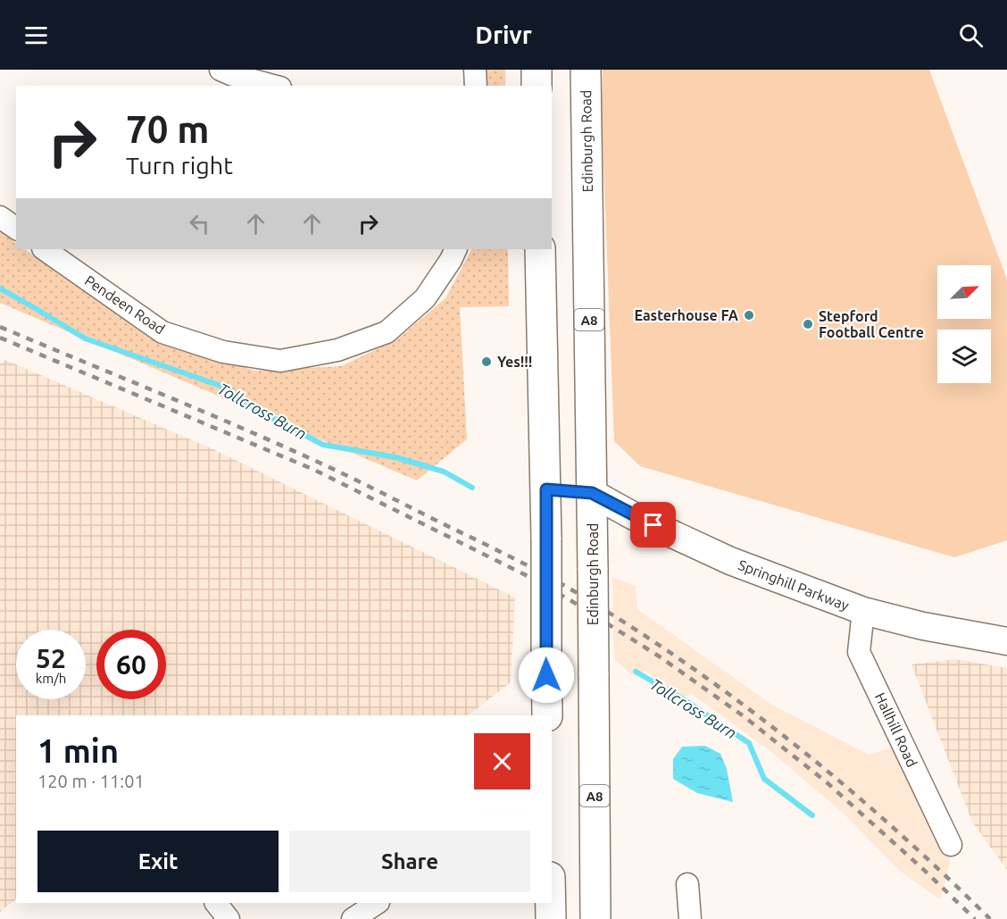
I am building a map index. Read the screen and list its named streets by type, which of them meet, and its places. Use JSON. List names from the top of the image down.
{
  "streets": {
    "main road": ["Edinburgh Road", "A8"],
    "street": ["Pendeen Road", "Springhill Parkway", "Hallhill Road"]
  },
  "crossings": [
    ["Edinburgh Road", "Springhill Parkway"],
    ["Springhill Parkway", "Hallhill Road"]
  ],
  "water": ["Tollcross Burn"],
  "places": ["Easterhouse FA", "Stepford Football Centre", "Yes!!!"],
  "north": "top right",
  "page": {
    "header": "Drivr",
    "turn": ["70 m", "Turn right"],
    "speed": "52 km/h",
    "limit": "60",
    "heading": ["1 min", "120 m · 11:01"],
    "buttons": ["Exit", "Share"]
  }
}
